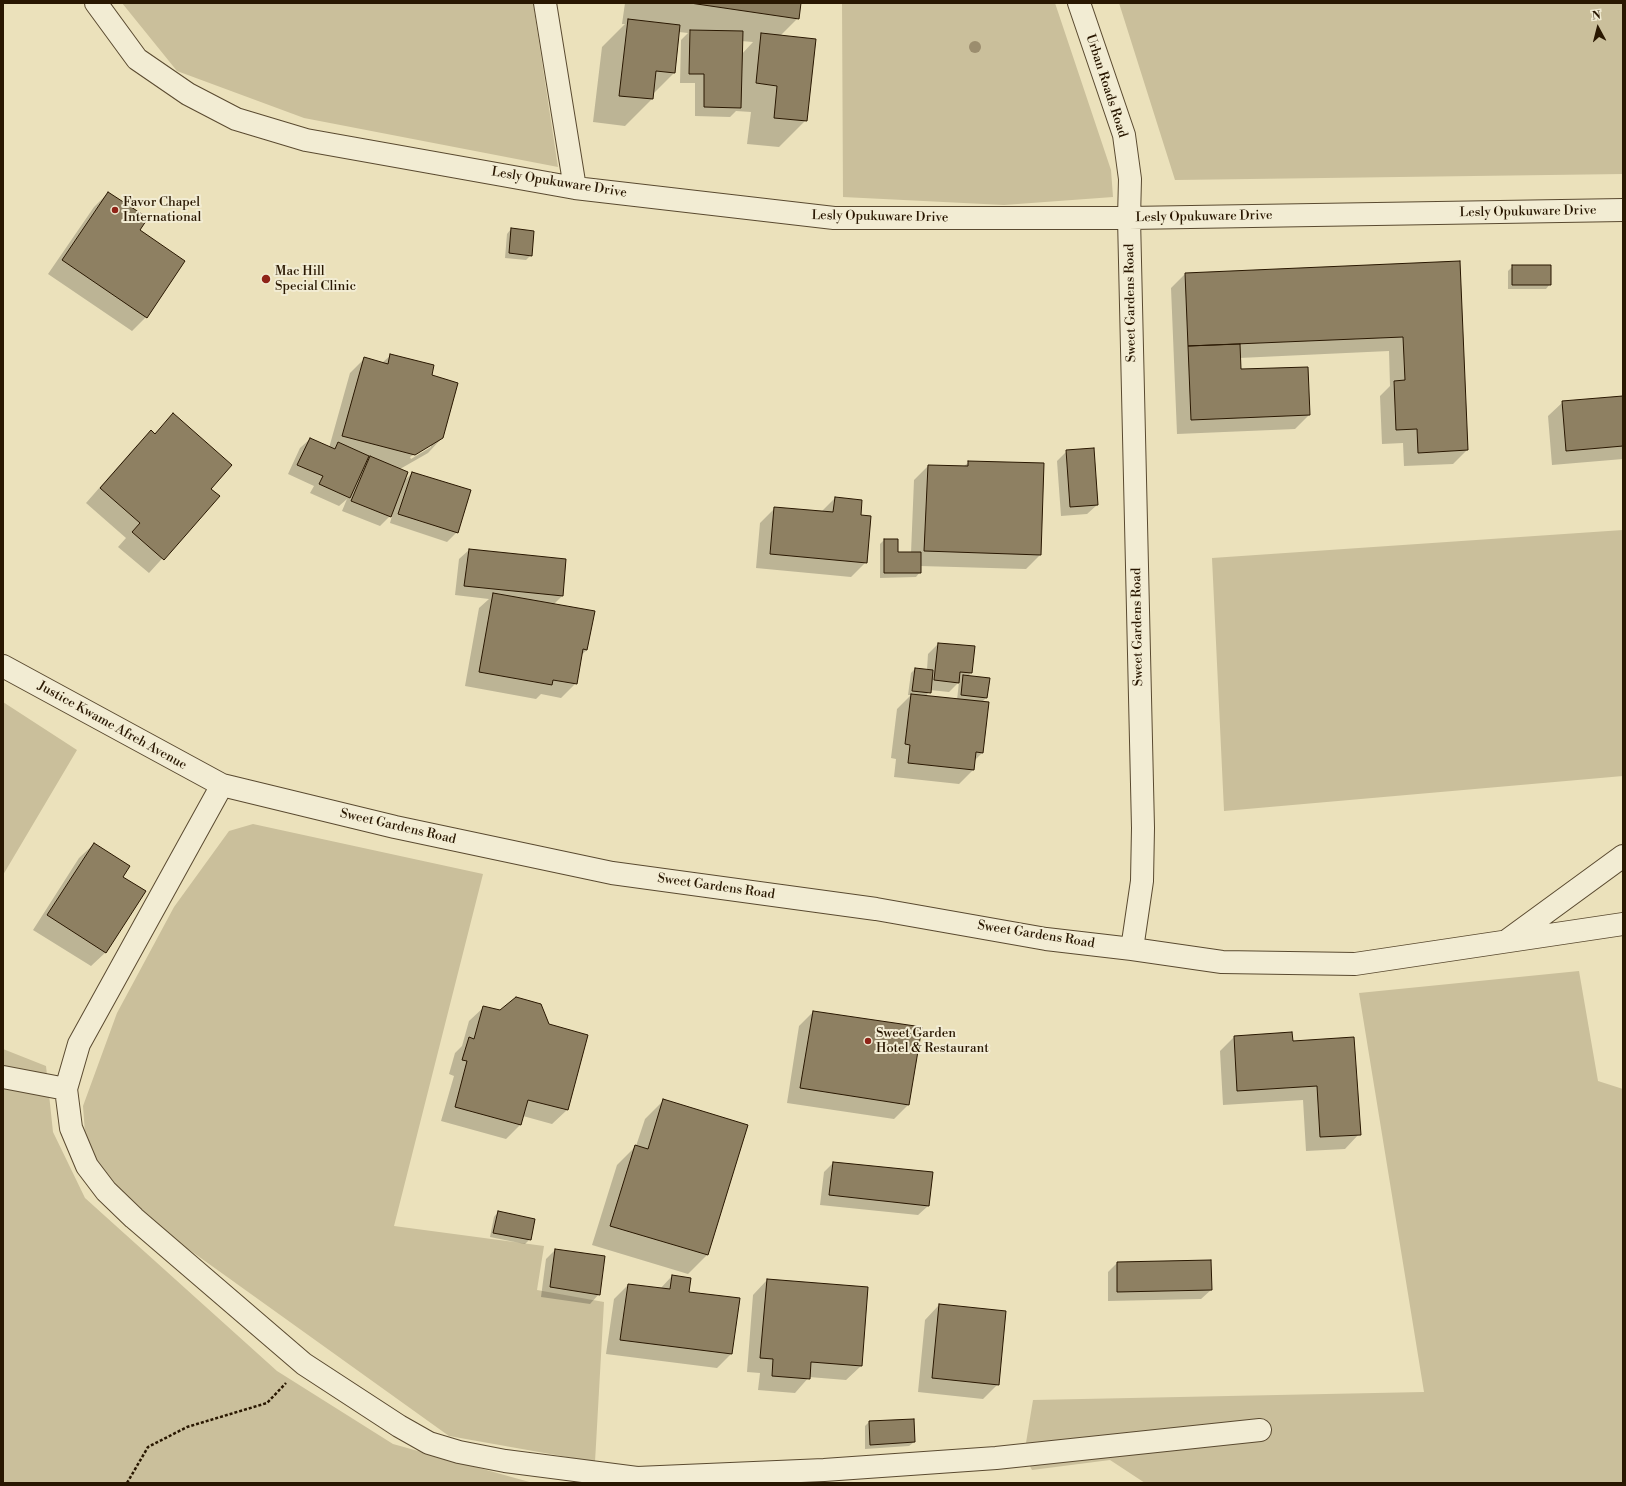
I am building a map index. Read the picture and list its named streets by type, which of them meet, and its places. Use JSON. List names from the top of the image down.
{
  "streets": {
    "street": [
      "Urban Roads Road",
      "Lesly Opukuware Drive",
      "Sweet Gardens Road",
      "Justice Kwame Afreh Avenue"
    ]
  },
  "crossings": [
    ["Urban Roads Road", "Lesly Opukuware Drive"],
    ["Urban Roads Road", "Sweet Gardens Road"],
    ["Lesly Opukuware Drive", "Sweet Gardens Road"],
    ["Sweet Gardens Road", "Justice Kwame Afreh Avenue"]
  ],
  "places": ["Favor Chapel International", "Mac Hill Special Clinic", "Sweet Garden Hotel & Restaurant"],
  "north": "top"
}
